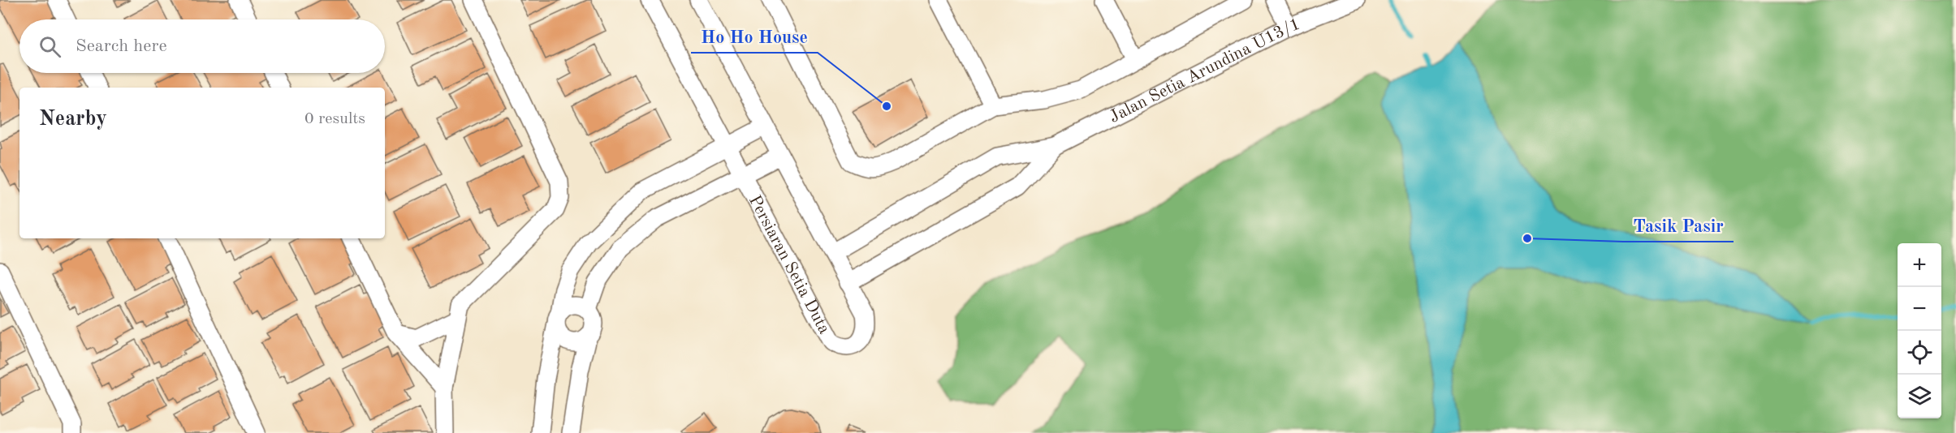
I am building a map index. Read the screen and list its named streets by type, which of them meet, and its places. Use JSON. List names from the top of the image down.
{
  "streets": {
    "street": ["Jalan Setia Arundina U13/1", "Persiaran Setia Duta"]
  },
  "places": ["Ho Ho House", "Tasik Pasir"],
  "page": {
    "search": "Search here",
    "heading": ["Nearby", "0 results"],
    "map_buttons": ["+", "−"]
  }
}
